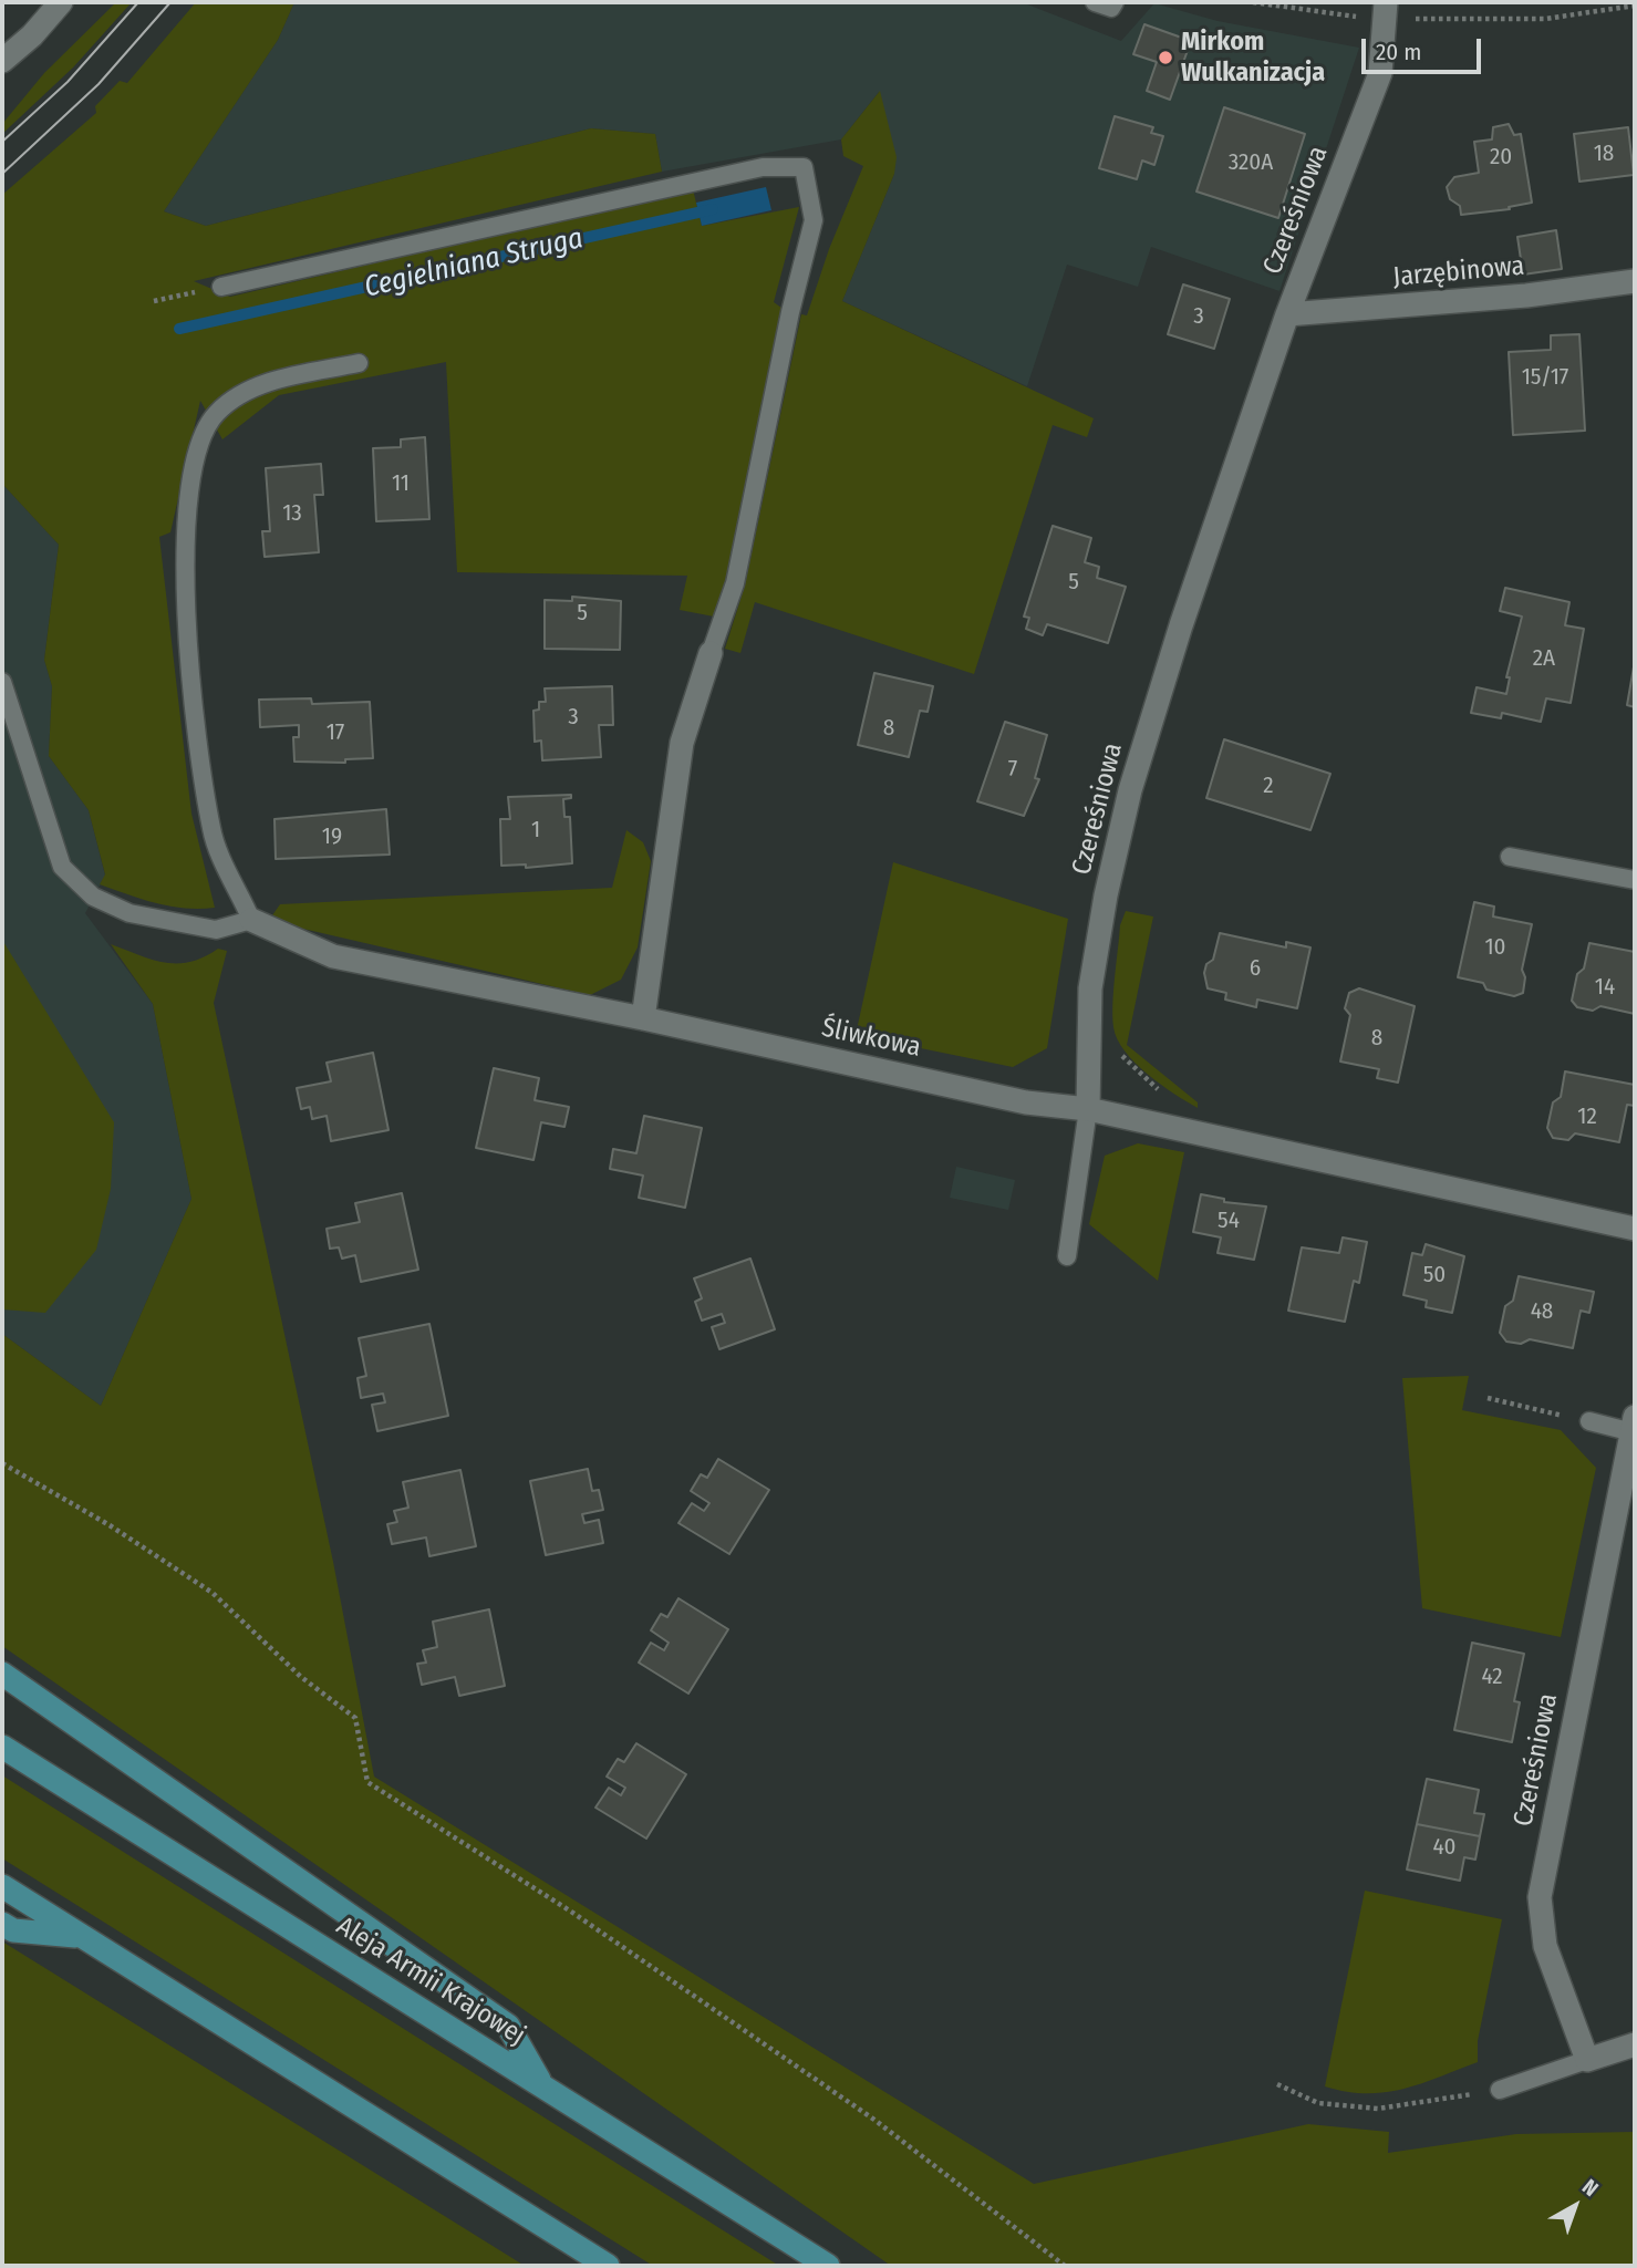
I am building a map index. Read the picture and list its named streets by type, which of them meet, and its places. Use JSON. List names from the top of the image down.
{
  "streets": {
    "main road": ["Aleja Armii Krajowej"],
    "street": ["Czereśniowa", "Jarzębinowa", "Śliwkowa"]
  },
  "crossings": [
    ["Czereśniowa", "Jarzębinowa"],
    ["Czereśniowa", "Śliwkowa"]
  ],
  "water": ["Cegielniana Struga"],
  "places": ["Mirkom Wulkanizacja"],
  "house_numbers": [
    "18",
    "20",
    "320A",
    "3",
    "15/17",
    "11",
    "13",
    "5",
    "5",
    "2A",
    "3",
    "8",
    "17",
    "7",
    "2",
    "1",
    "19",
    "10",
    "6",
    "14",
    "8",
    "12",
    "54",
    "50",
    "48",
    "42",
    "40"
  ],
  "scale_bar": "20 m",
  "north": "top right"
}
